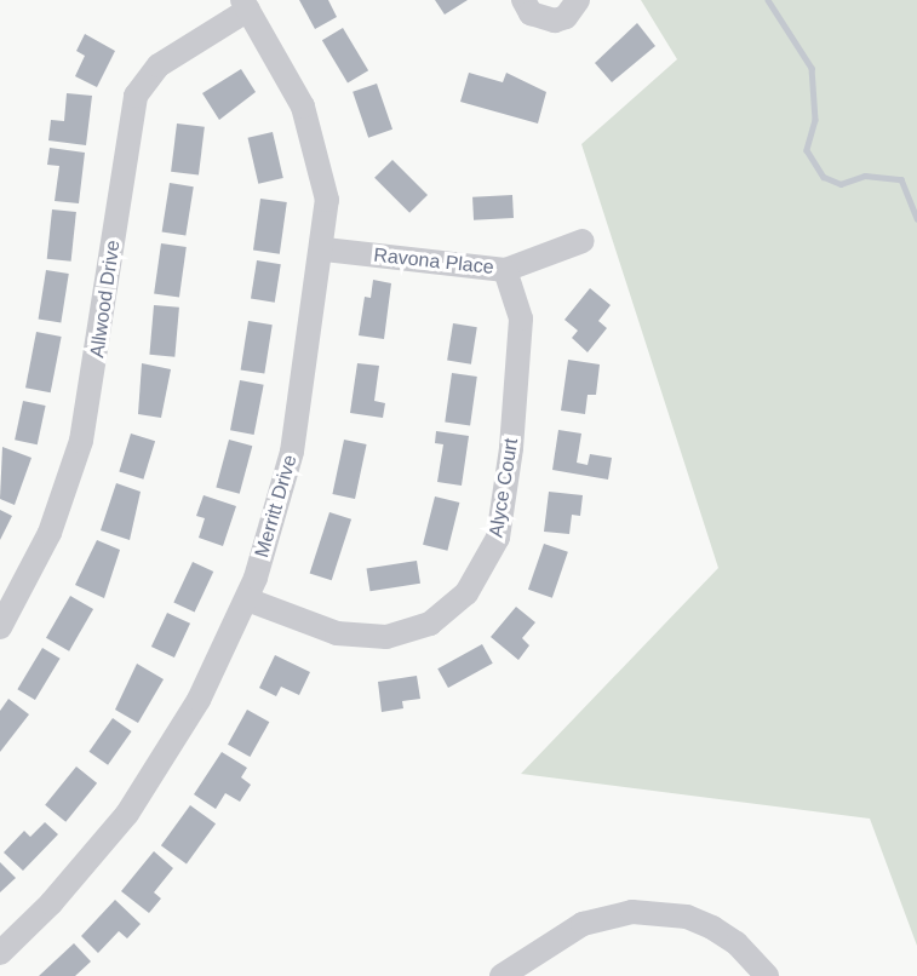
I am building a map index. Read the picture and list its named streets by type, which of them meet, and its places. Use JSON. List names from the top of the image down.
{
  "streets": {
    "street": [
      "Ravona Place",
      "Allwood Drive",
      "Alyce Court",
      "Merritt Drive"
    ]
  },
  "crossings": [
    ["Ravona Place", "Alyce Court"],
    ["Ravona Place", "Merritt Drive"],
    ["Allwood Drive", "Merritt Drive"],
    ["Alyce Court", "Merritt Drive"]
  ]
}
